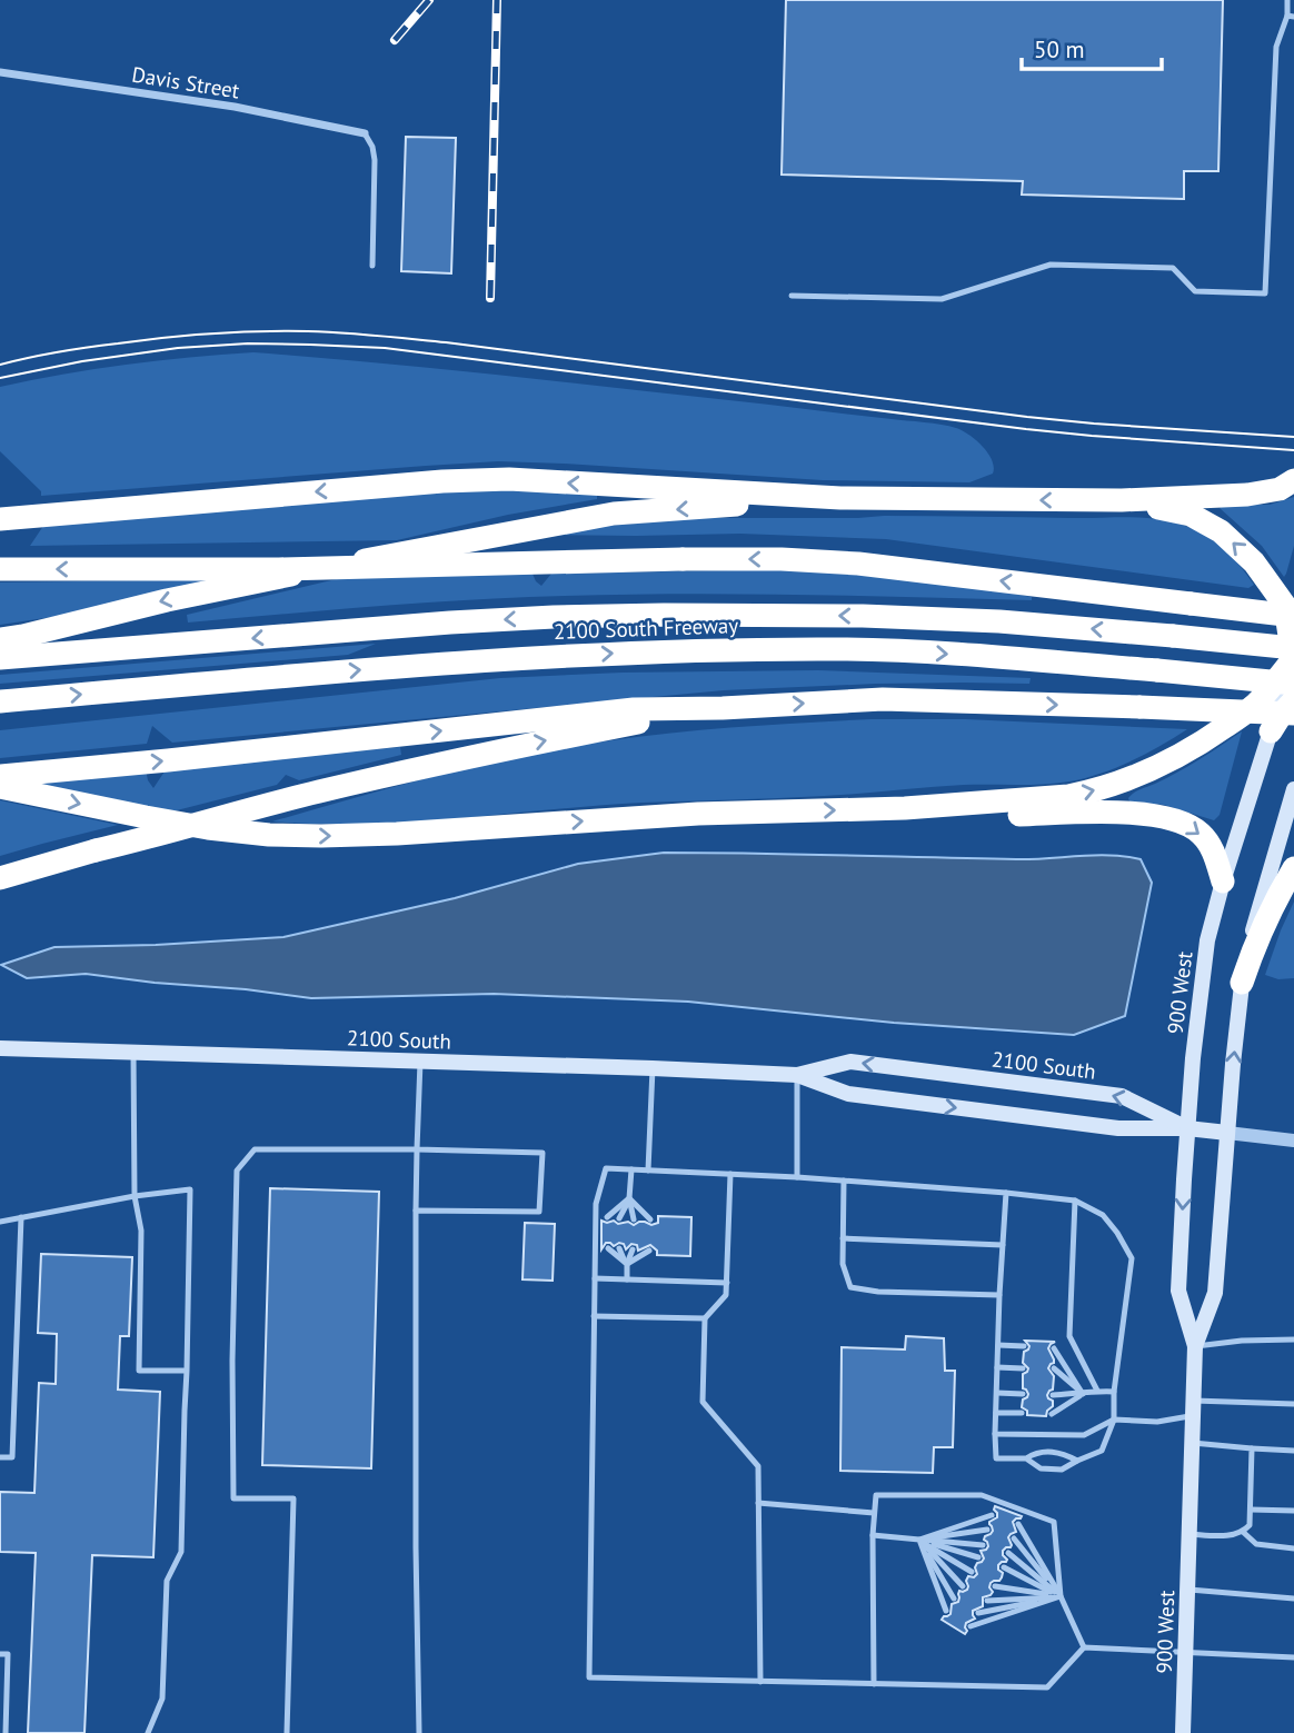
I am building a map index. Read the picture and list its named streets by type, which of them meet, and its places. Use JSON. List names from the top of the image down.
{
  "streets": {
    "highway": ["2100 South Freeway"],
    "main road": ["900 West", "2100 South"],
    "street": ["Davis Street"]
  },
  "crossings": [
    ["2100 South Freeway", "900 West"],
    ["900 West", "2100 South"]
  ],
  "scale_bar": "50 m"
}
